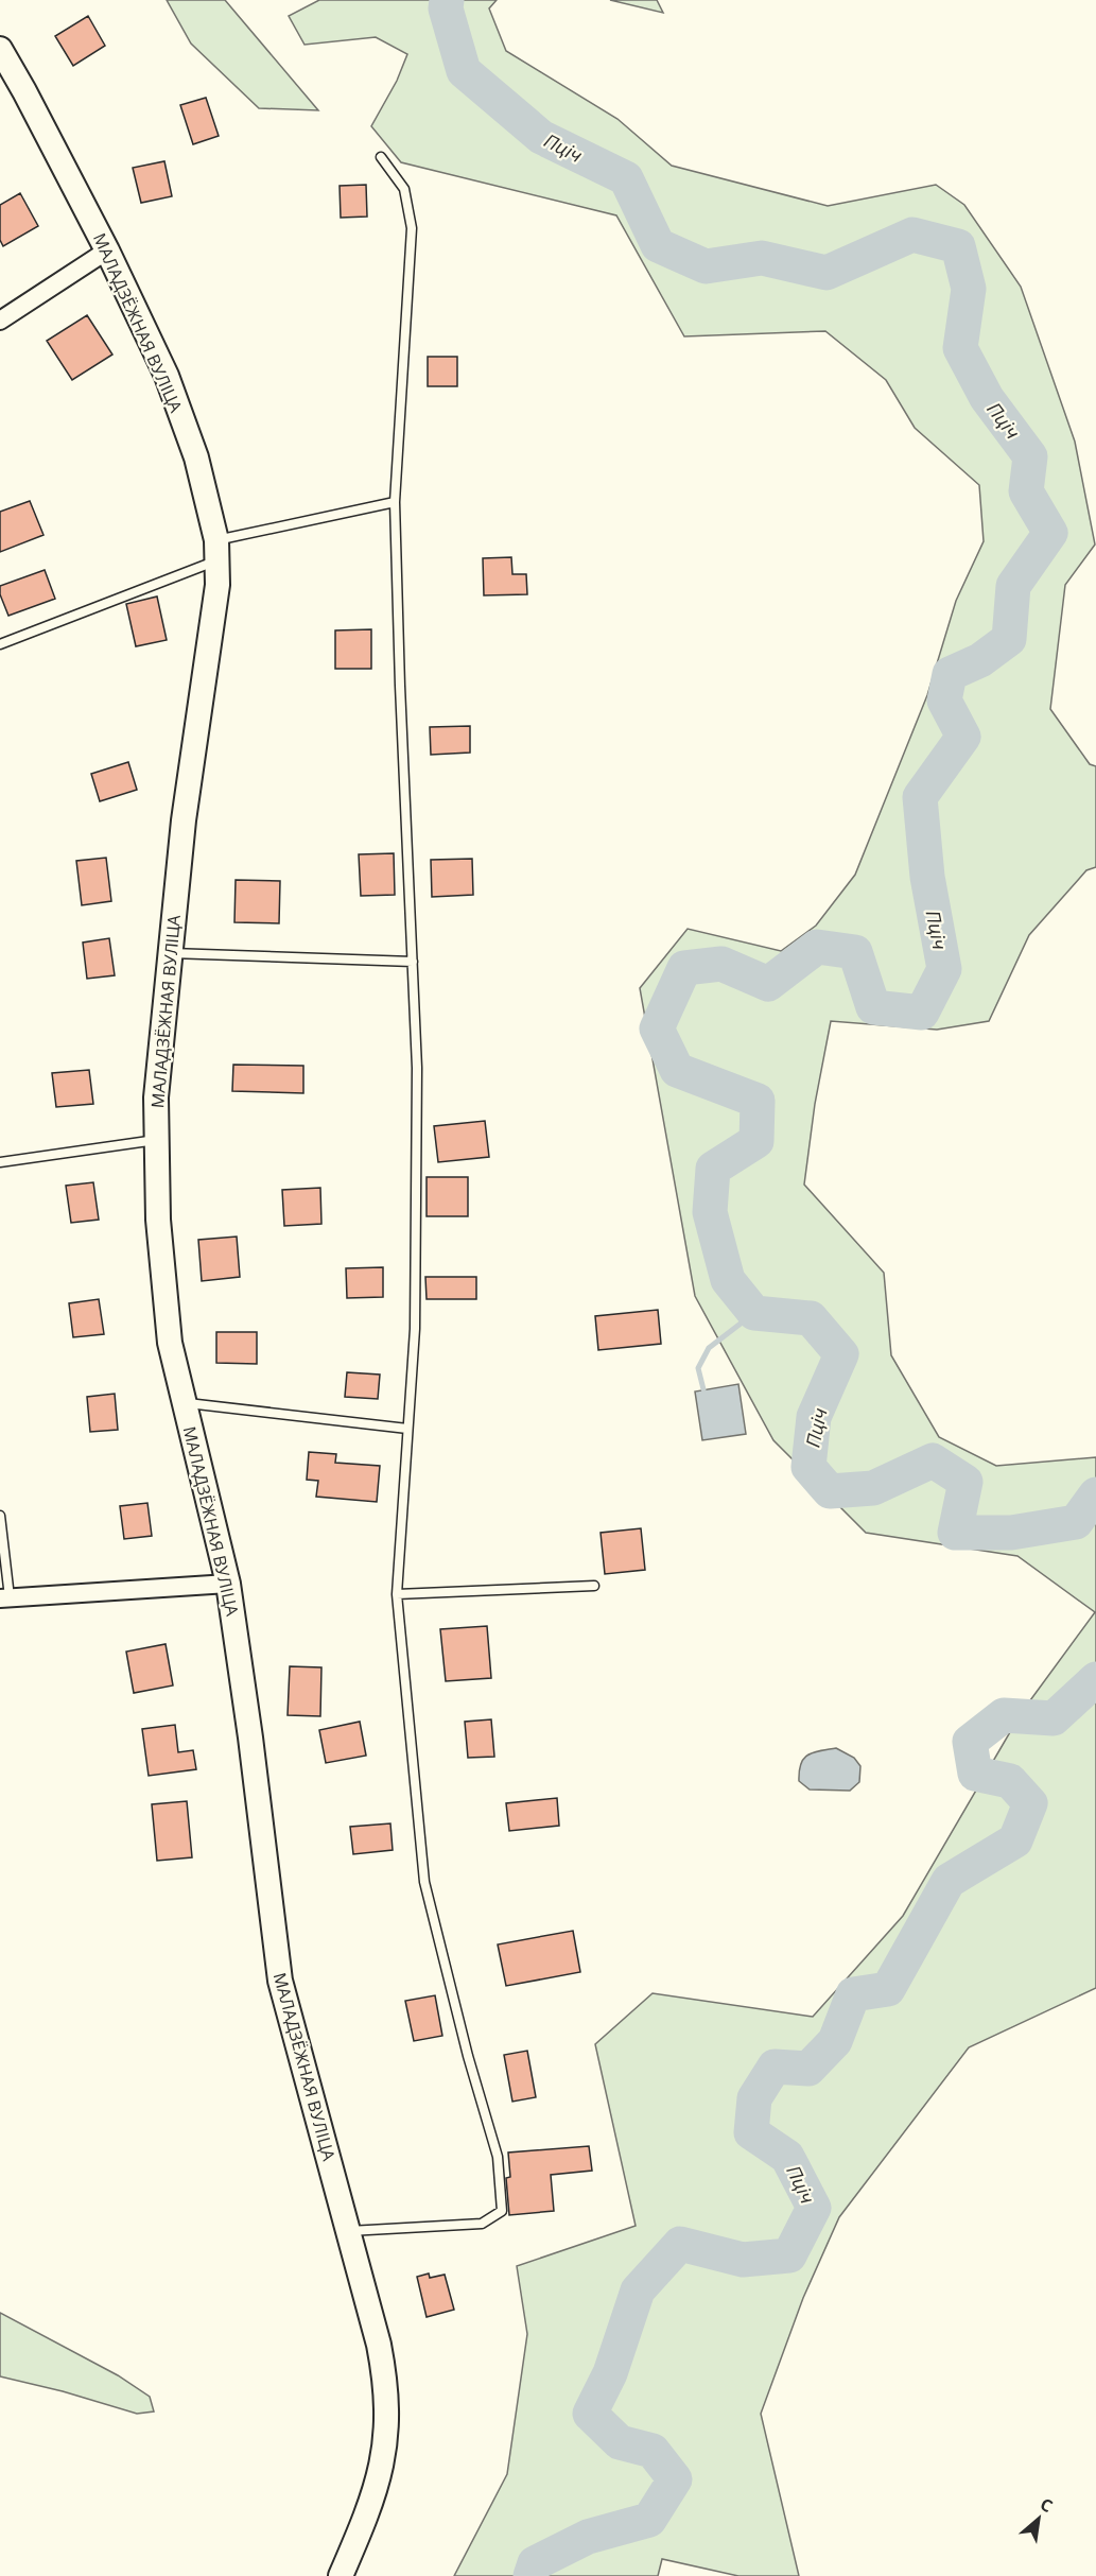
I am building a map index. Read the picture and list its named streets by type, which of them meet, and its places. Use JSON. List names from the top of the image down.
{
  "streets": {
    "street": ["МАЛАДЗЁЖНАЯ ВУЛІЦА"]
  },
  "water": ["Пціч"],
  "north": "top right"
}
